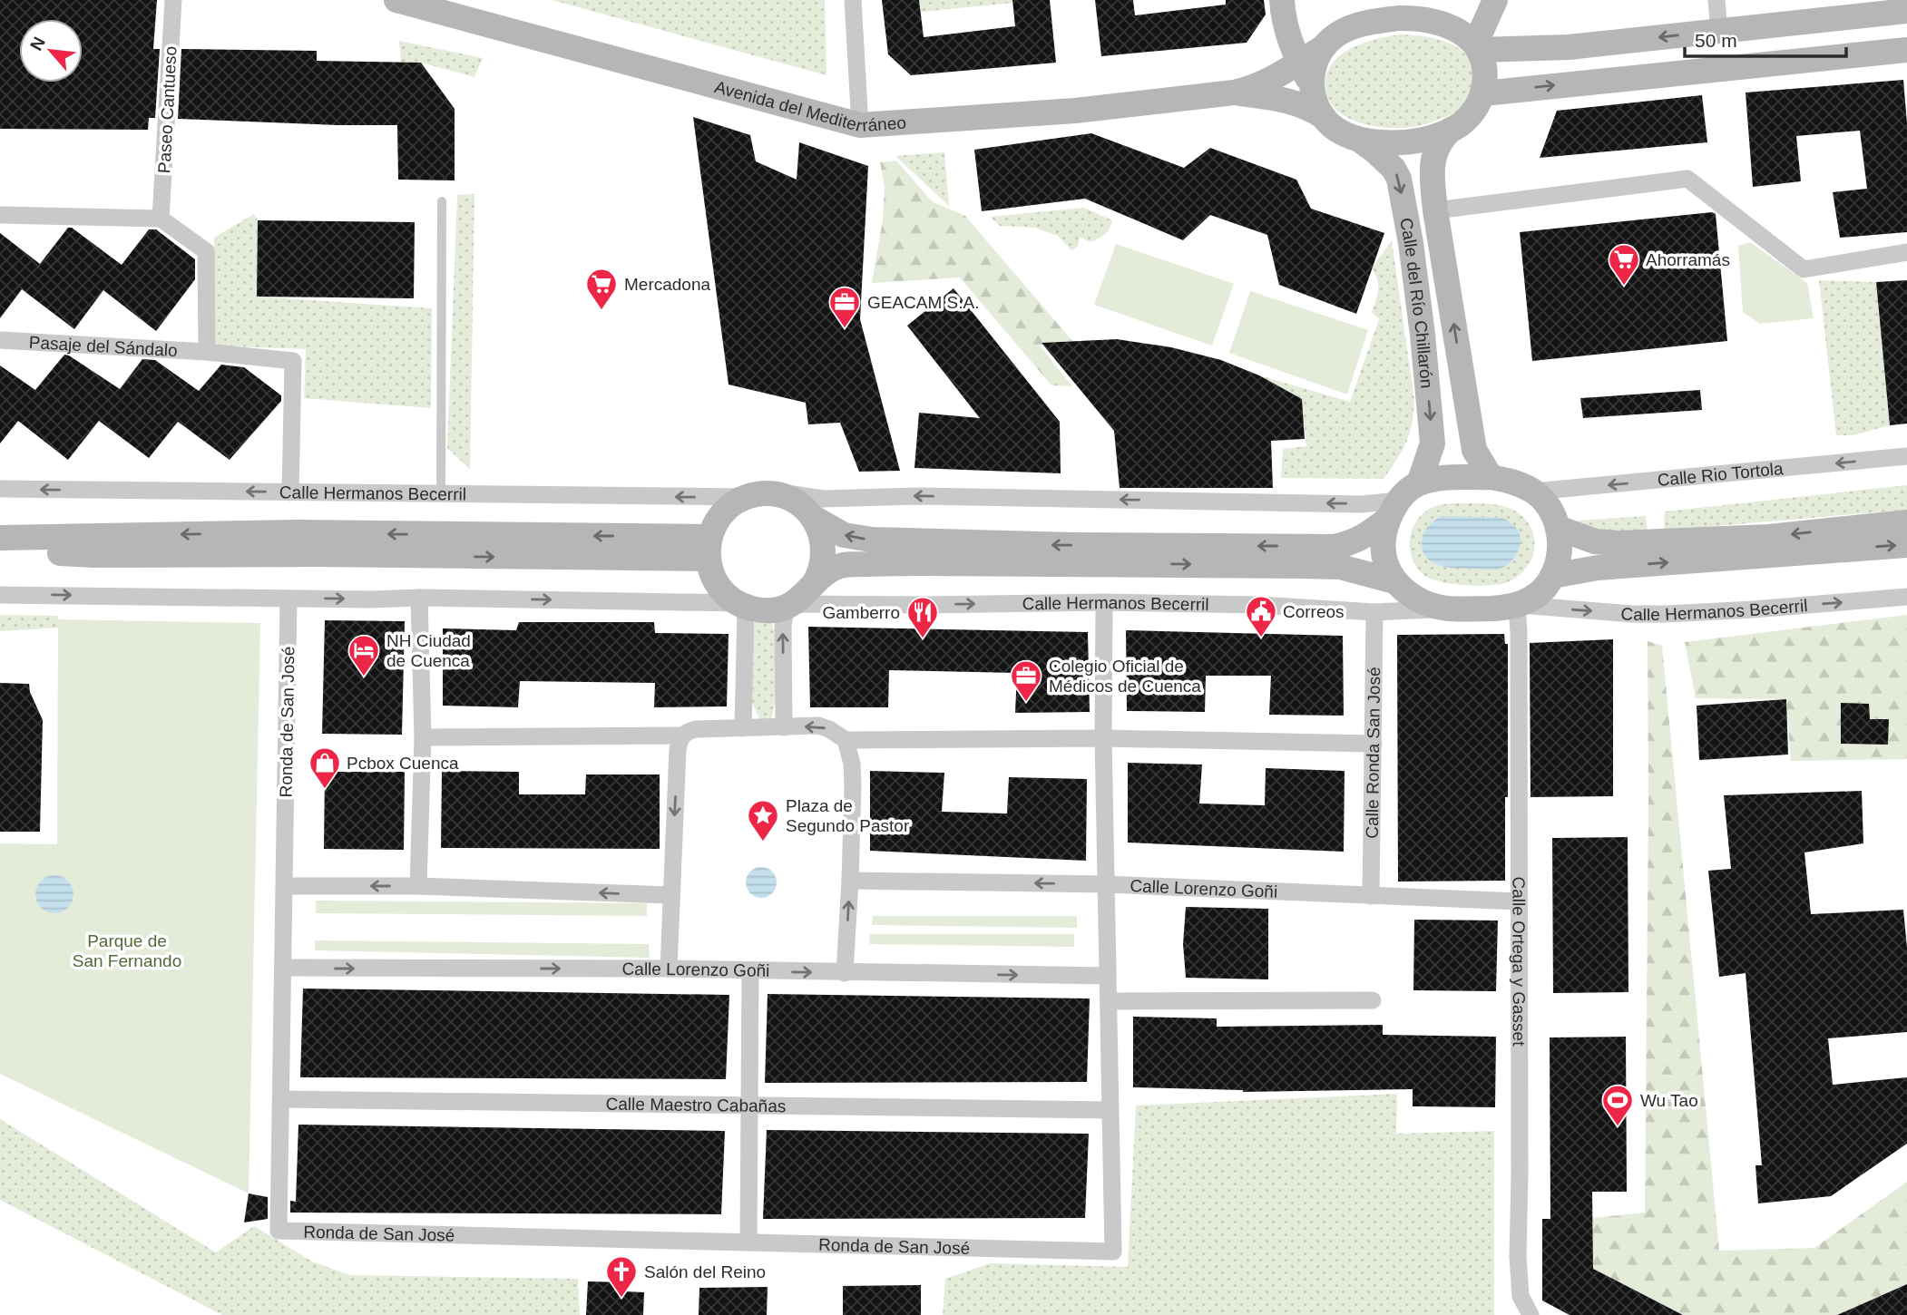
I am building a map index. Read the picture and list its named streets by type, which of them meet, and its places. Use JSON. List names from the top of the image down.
{
  "streets": {
    "main road": ["Avenida del Mediterráneo", "Calle del Río Chillarón", "Calle Hermanos Becerril"],
    "street": [
      "Paseo Cantueso",
      "Pasaje del Sándalo",
      "Calle Rio Tortola",
      "Ronda de San José",
      "Calle Ronda San José",
      "Calle Lorenzo Goñi",
      "Calle Ortega y Gasset",
      "Calle Maestro Cabañas"
    ]
  },
  "crossings": [
    ["Calle del Río Chillarón", "Calle Rio Tortola"],
    ["Calle del Río Chillarón", "Calle Hermanos Becerril"],
    ["Calle del Río Chillarón", "Calle Ortega y Gasset"],
    ["Calle Rio Tortola", "Calle Hermanos Becerril"],
    ["Calle Rio Tortola", "Calle Ortega y Gasset"],
    ["Calle Hermanos Becerril", "Ronda de San José"],
    ["Calle Hermanos Becerril", "Calle Ronda San José"],
    ["Calle Hermanos Becerril", "Calle Ortega y Gasset"],
    ["Ronda de San José", "Calle Lorenzo Goñi"],
    ["Ronda de San José", "Calle Maestro Cabañas"],
    ["Calle Ronda San José", "Calle Lorenzo Goñi"],
    ["Calle Lorenzo Goñi", "Calle Ortega y Gasset"]
  ],
  "one_way": ["Calle Rio Tortola"],
  "parks": ["Parque de San Fernando"],
  "places": {
    "supermarket": ["Ahorramás", "Mercadona"],
    "office": ["GEACAM S.A.", "Colegio Oficial de Médicos de Cuenca"],
    "public building": ["Correos"],
    "restaurant": ["Gamberro"],
    "hotel": ["NH Ciudad de Cuenca"],
    "shop": ["Pcbox Cuenca"],
    "place": ["Plaza de Segundo Pastor"],
    "sports": ["Wu Tao"],
    "church": ["Salón del Reino"]
  },
  "scale_bar": "50 m",
  "north": "top left"
}
